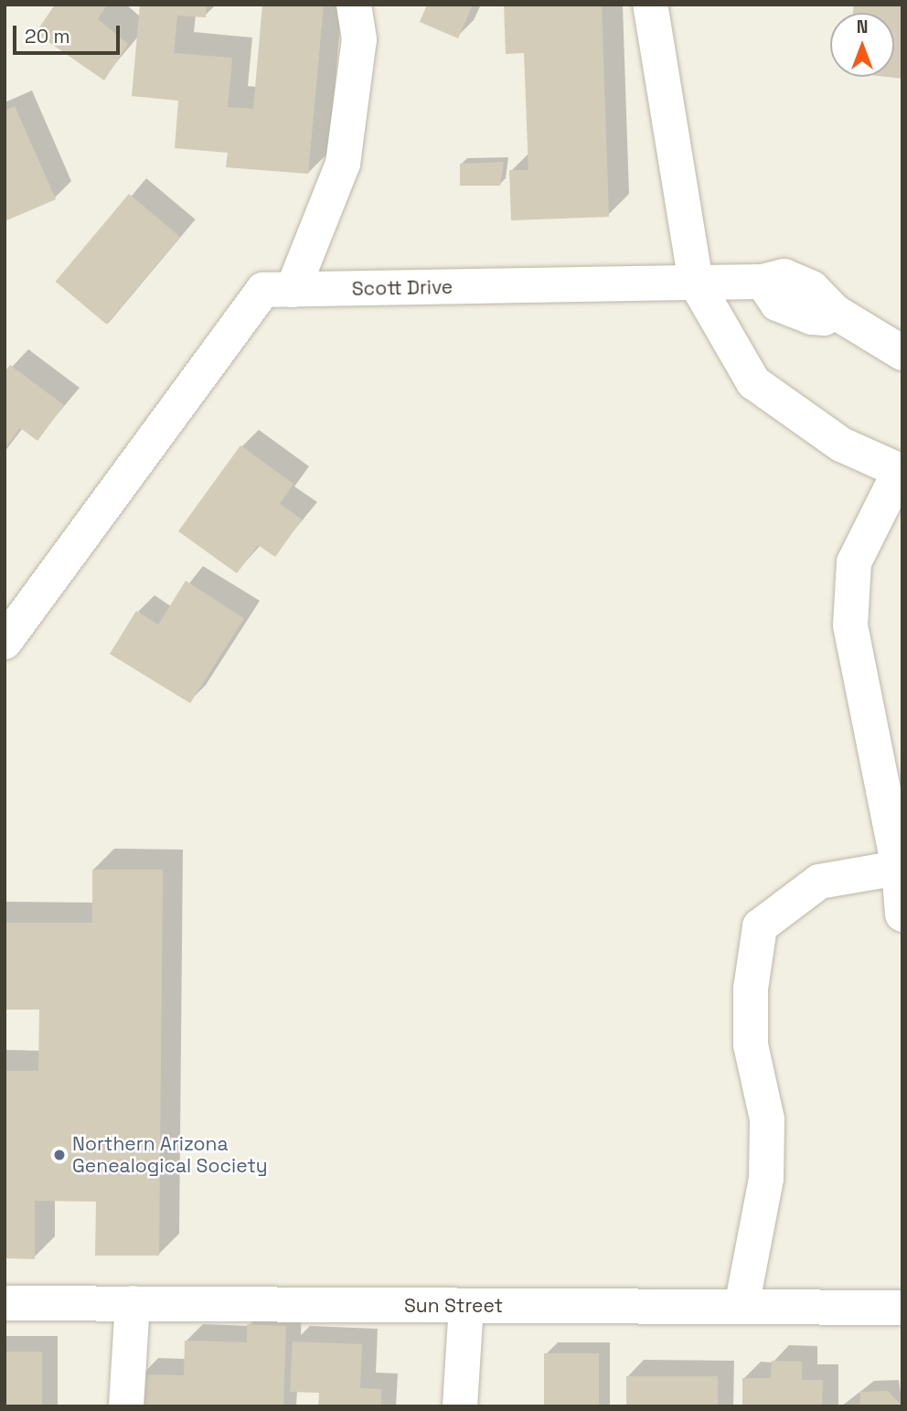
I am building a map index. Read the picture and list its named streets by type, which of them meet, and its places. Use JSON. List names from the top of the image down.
{
  "streets": {
    "street": ["Scott Drive", "Sun Street"]
  },
  "places": ["Northern Arizona Genealogical Society"],
  "scale_bar": "20 m",
  "north": "top"
}
